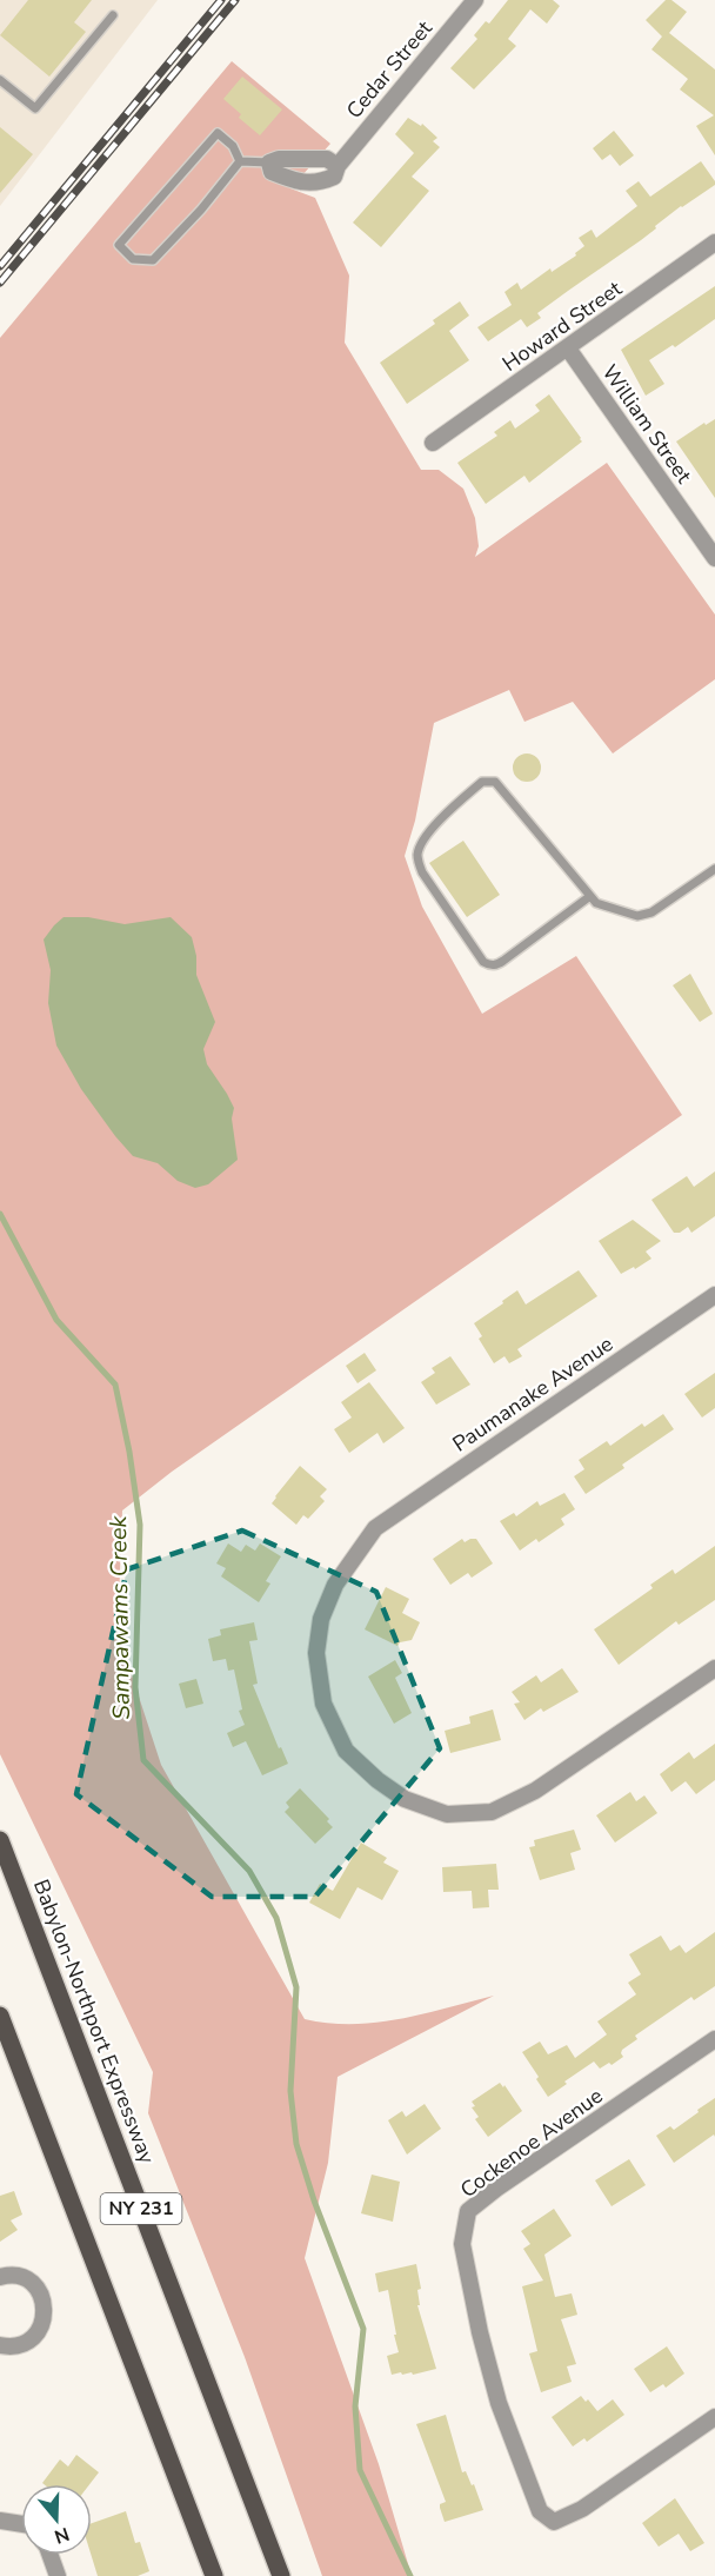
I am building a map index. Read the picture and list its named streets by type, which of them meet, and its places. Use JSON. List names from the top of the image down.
{
  "streets": {
    "main road": ["Babylon-Northport Expressway", "NY 231"],
    "street": [
      "Cedar Street",
      "Howard Street",
      "William Street",
      "Paumanake Avenue",
      "Cockenoe Avenue"
    ]
  },
  "crossings": [
    ["Howard Street", "William Street"]
  ],
  "water": ["Sampawams Creek"],
  "north": "bottom"
}
